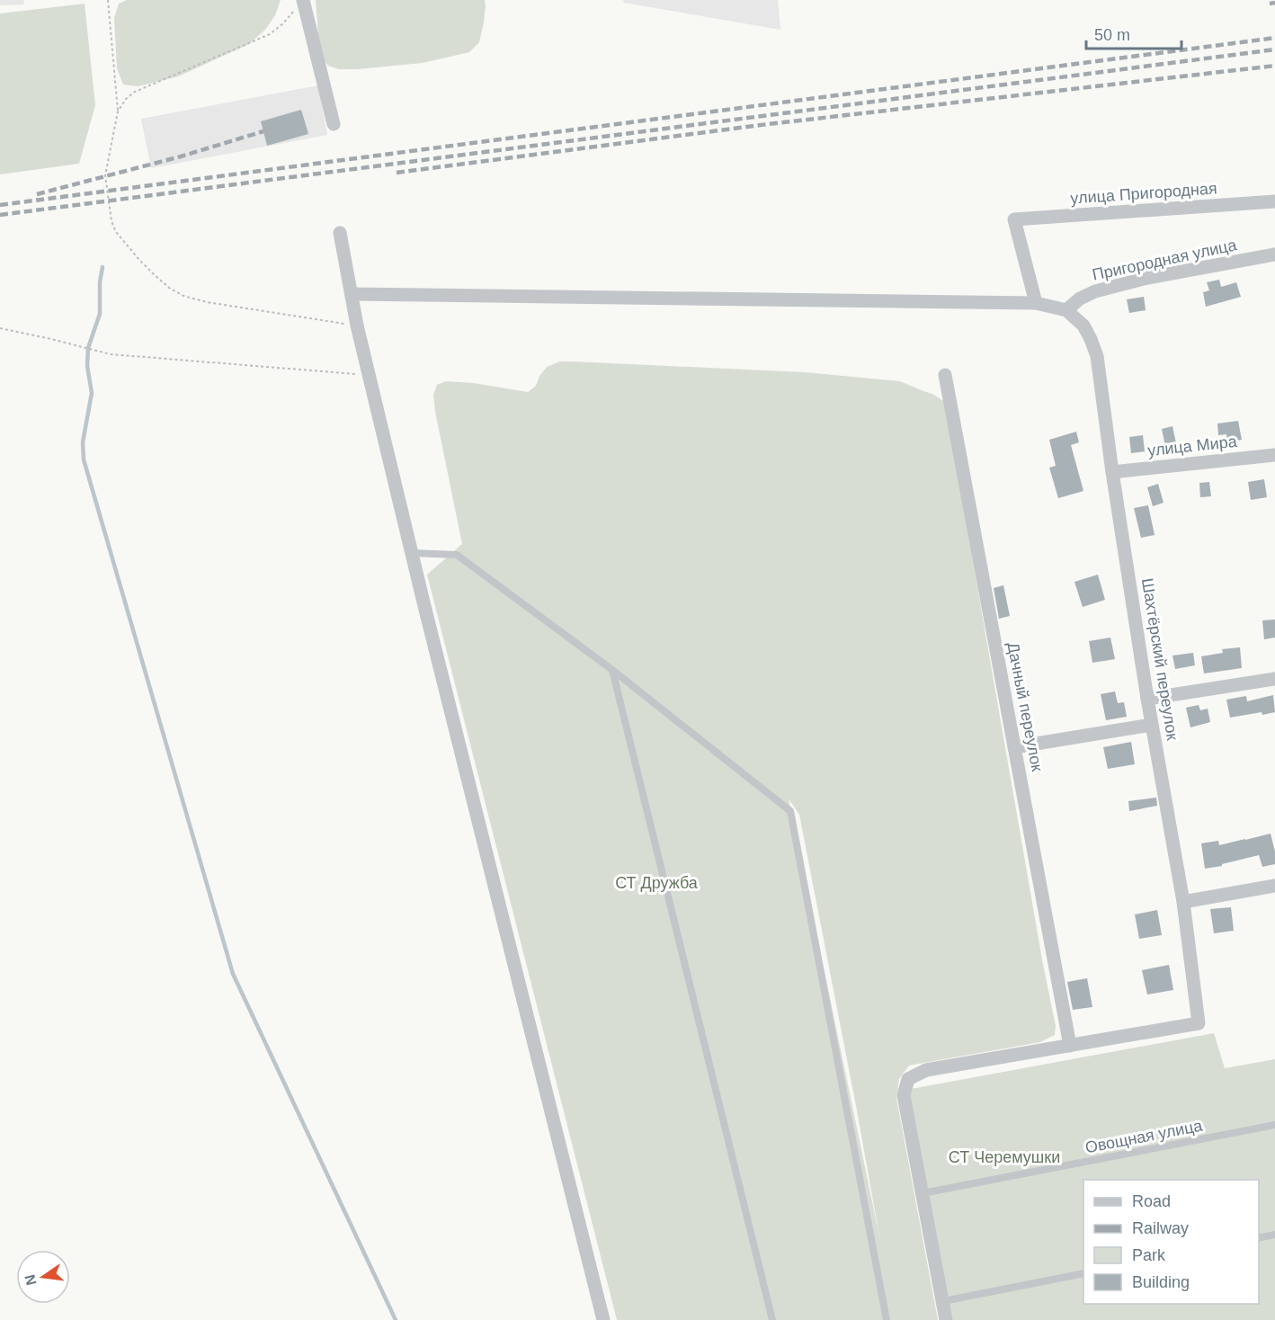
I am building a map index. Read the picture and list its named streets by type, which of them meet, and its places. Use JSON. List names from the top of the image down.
{
  "streets": {
    "street": [
      "улица Пригородная",
      "Пригородная улица",
      "улица Мира",
      "Шахтёрский переулок",
      "Дачный переулок"
    ],
    "lane": ["Овощная улица"]
  },
  "crossings": [
    ["Пригородная улица", "Шахтёрский переулок"],
    ["улица Мира", "Шахтёрский переулок"],
    ["Шахтёрский переулок", "Дачный переулок"]
  ],
  "parks": ["СТ Дружба", "СТ Черемушки"],
  "legend": [
    "Road",
    "Railway",
    "Park",
    "Building"
  ],
  "scale_bar": "50 m",
  "north": "left"
}
